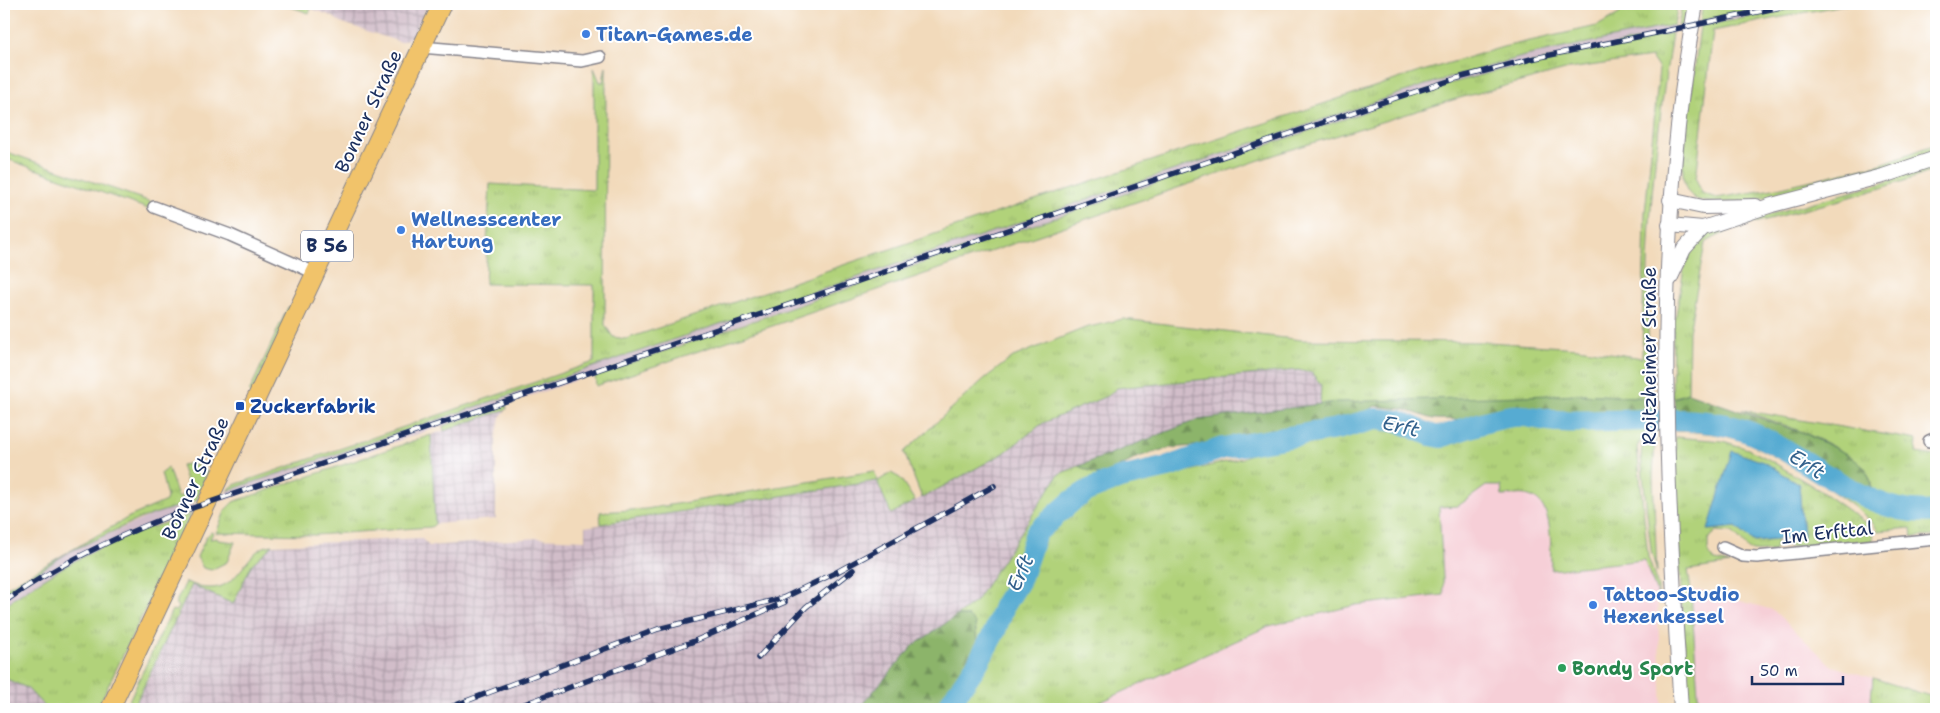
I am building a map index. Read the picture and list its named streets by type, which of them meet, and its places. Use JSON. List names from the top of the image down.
{
  "streets": {
    "main road": ["Bonner Straße", "B 56"],
    "street": ["Roitzheimer Straße", "Im Erfttal"]
  },
  "crossings": [
    ["Bonner Straße", "B 56"]
  ],
  "water": ["Erft"],
  "places": {
    "other": [
      "Titan-Games.de",
      "Wellnesscenter Hartung",
      "Tattoo-Studio Hexenkessel",
      "Bondy Sport"
    ],
    "transit": ["Zuckerfabrik"]
  },
  "scale_bar": "50 m"
}
